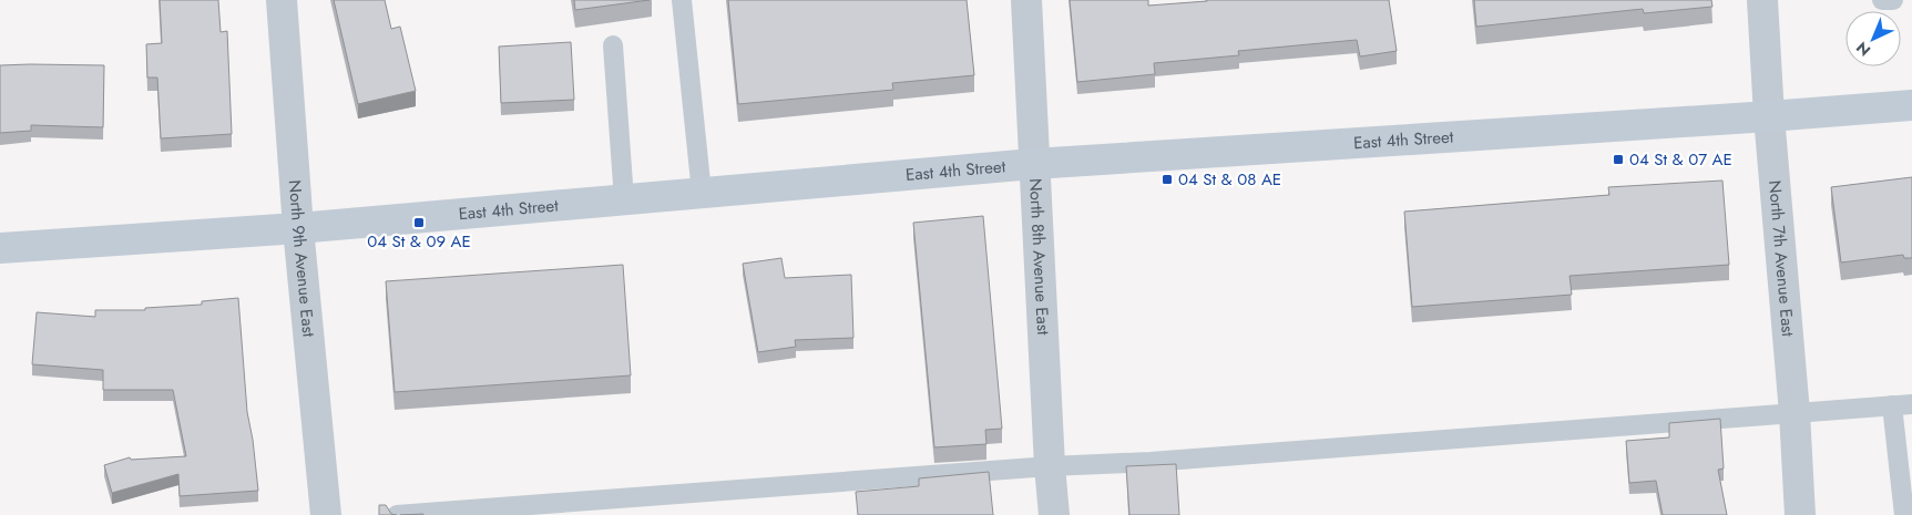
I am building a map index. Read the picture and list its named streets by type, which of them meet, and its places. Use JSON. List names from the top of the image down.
{
  "streets": {
    "main road": ["East 4th Street"],
    "street": ["North 9th Avenue East", "North 8th Avenue East", "North 7th Avenue East"]
  },
  "crossings": [
    ["East 4th Street", "North 9th Avenue East"],
    ["East 4th Street", "North 8th Avenue East"],
    ["East 4th Street", "North 7th Avenue East"]
  ],
  "places": {
    "transit": ["04 St & 07 AE", "04 St & 08 AE", "04 St & 09 AE"]
  },
  "north": "bottom left"
}
